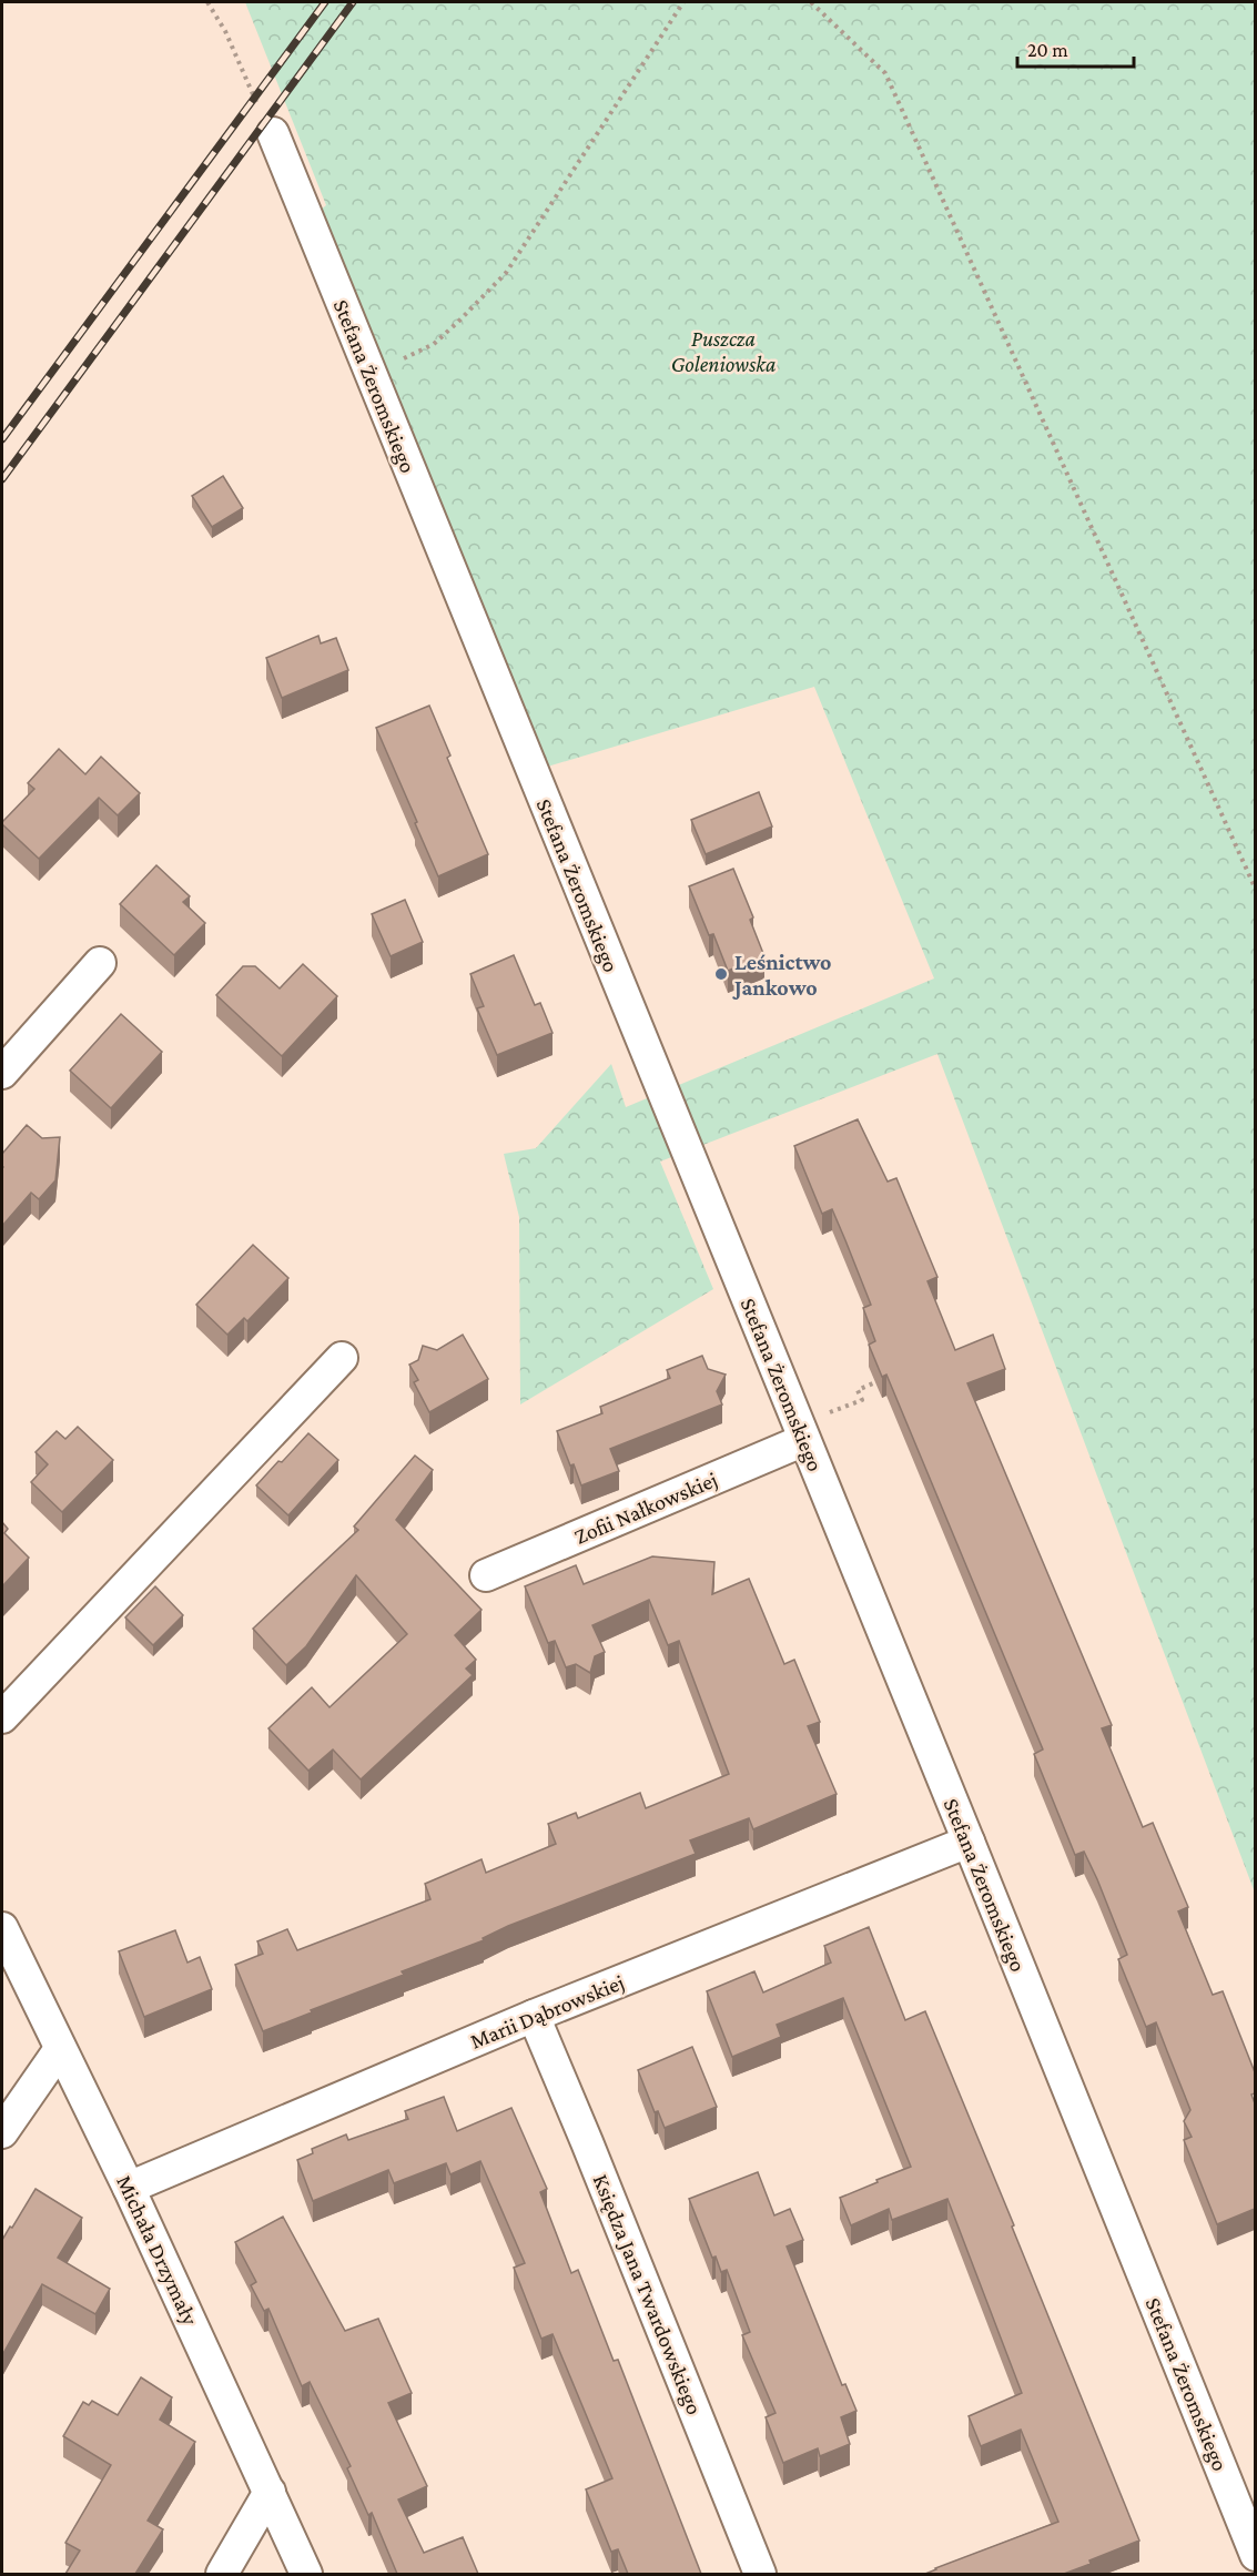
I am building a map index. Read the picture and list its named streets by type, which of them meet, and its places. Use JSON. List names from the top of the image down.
{
  "streets": {
    "street": [
      "Stefana Żeromskiego",
      "Zofii Nałkowskiej",
      "Marii Dąbrowskiej",
      "Michała Drzymały",
      "Księdza Jana Twardowskiego"
    ]
  },
  "crossings": [
    ["Stefana Żeromskiego", "Zofii Nałkowskiej"],
    ["Stefana Żeromskiego", "Marii Dąbrowskiej"],
    ["Marii Dąbrowskiej", "Michała Drzymały"],
    ["Marii Dąbrowskiej", "Księdza Jana Twardowskiego"]
  ],
  "parks": ["Puszcza Goleniowska"],
  "places": ["Leśnictwo Jankowo"],
  "scale_bar": "20 m"
}
